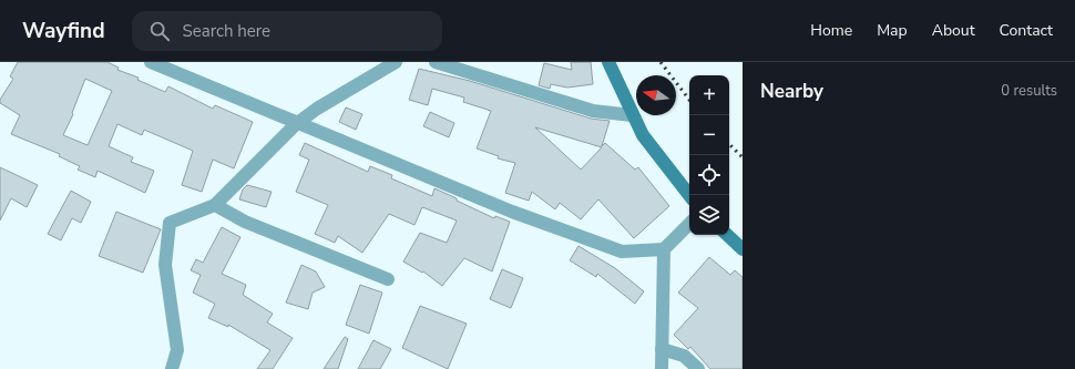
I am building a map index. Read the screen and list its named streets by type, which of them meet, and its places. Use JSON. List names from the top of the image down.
{
  "north": "left",
  "page": {
    "header": "Wayfind",
    "search": "Search here",
    "nav": [
      "Home",
      "Map",
      "About",
      "Contact"
    ],
    "heading": ["Nearby", "0 results"],
    "map_buttons": ["+", "−"]
  }
}
